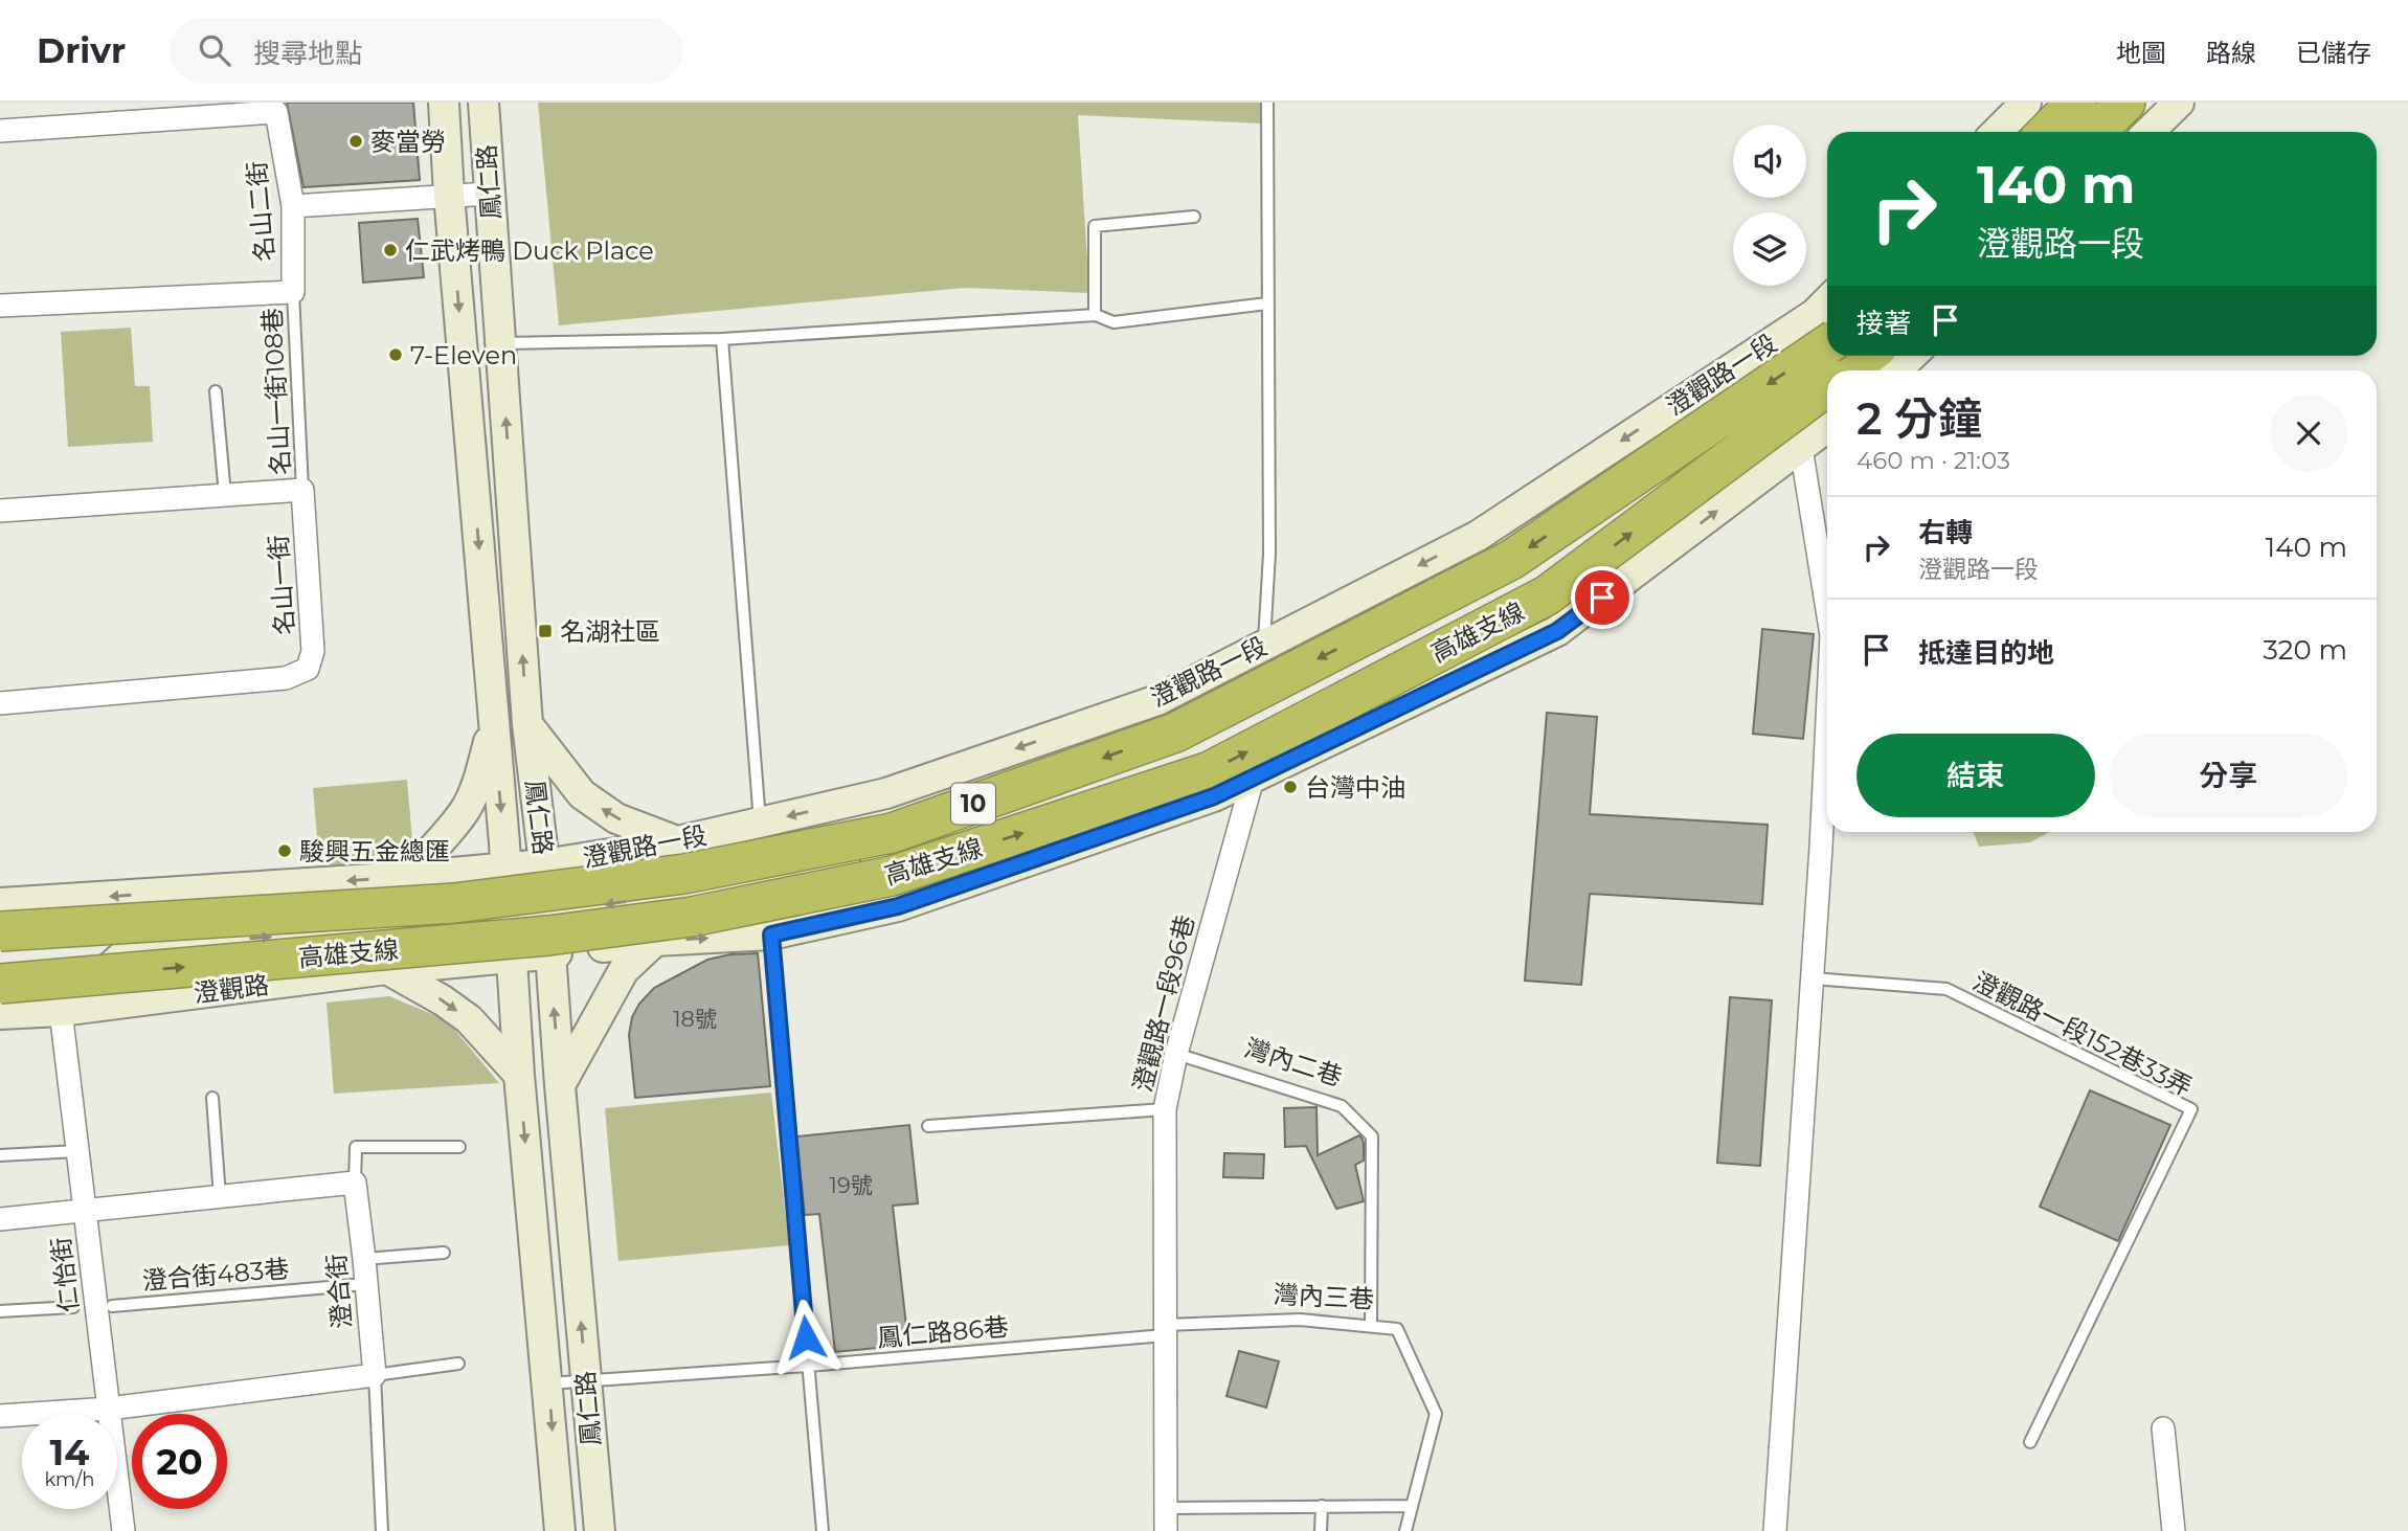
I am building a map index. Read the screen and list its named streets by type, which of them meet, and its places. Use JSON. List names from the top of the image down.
{
  "streets": {
    "highway": ["高雄支線", "10"],
    "main road": ["鳳仁路", "澄觀路一段", "澄觀路"],
    "street": [
      "名山二街",
      "名山一街",
      "澄觀路一段96巷",
      "仁怡街",
      "澄合街"
    ],
    "lane": [
      "名山一街108巷",
      "澄觀路一段152巷33弄",
      "灣內二巷",
      "澄合街483巷",
      "灣內三巷",
      "鳳仁路86巷"
    ]
  },
  "crossings": [
    ["鳳仁路", "澄觀路一段"],
    ["鳳仁路", "澄觀路"],
    ["鳳仁路", "鳳仁路86巷"],
    ["名山二街", "名山一街108巷"],
    ["名山一街108巷", "名山一街"],
    ["高雄支線", "澄觀路"],
    ["澄觀路", "仁怡街"],
    ["澄觀路一段96巷", "灣內二巷"],
    ["澄觀路一段96巷", "灣內三巷"],
    ["澄觀路一段96巷", "鳳仁路86巷"],
    ["灣內二巷", "灣內三巷"],
    ["澄合街483巷", "澄合街"],
    ["灣內三巷", "鳳仁路86巷"]
  ],
  "places": {
    "other": [
      "麥當勞",
      "仁武烤鴨 Duck Place",
      "7-Eleven",
      "台灣中油",
      "駿興五金總匯"
    ],
    "transit": ["名湖社區"]
  },
  "house_numbers": ["18號", "19號"],
  "page": {
    "header": "Drivr",
    "search": "搜尋地點",
    "nav": ["地圖", "路線", "已儲存"],
    "turn": ["140 m", "澄觀路一段"],
    "then": "接著",
    "heading": ["2 分鐘", "460 m · 21:03"],
    "list": [
      {
        "name": "右轉",
        "note": "澄觀路一段",
        "value": "140 m"
      },
      {
        "name": "抵達目的地",
        "value": "320 m"
      }
    ],
    "buttons": ["結束", "分享"],
    "speed": "14 km/h",
    "limit": "20"
  }
}
